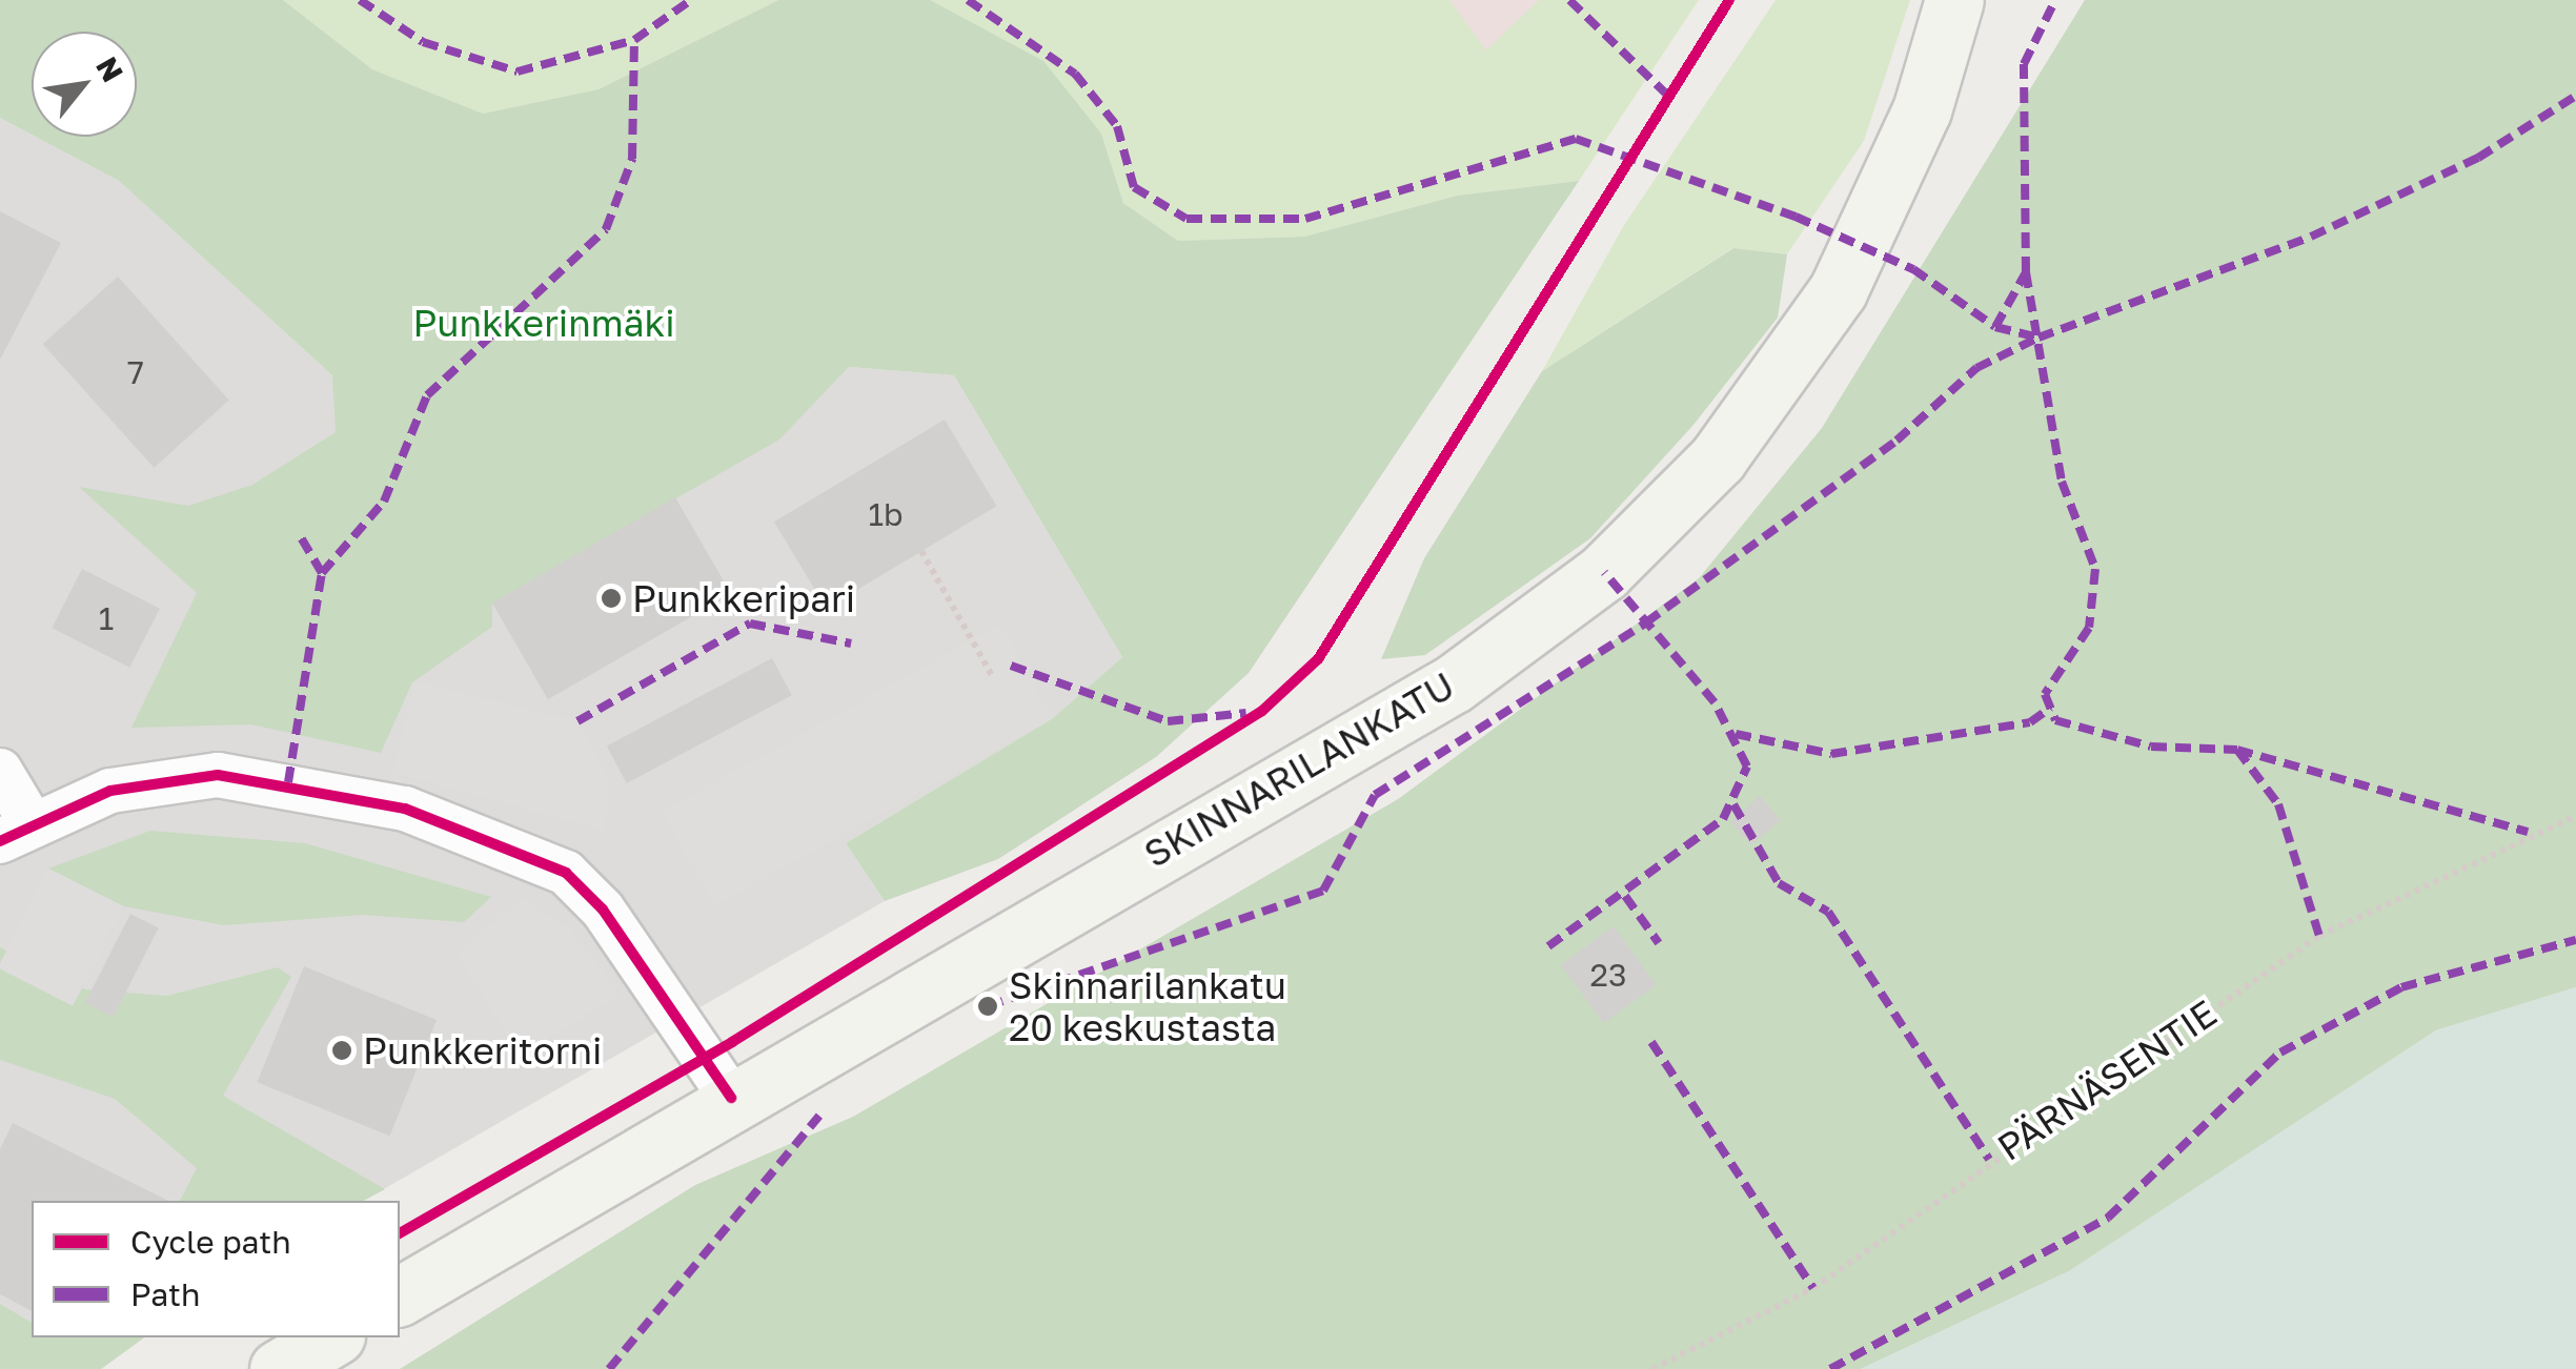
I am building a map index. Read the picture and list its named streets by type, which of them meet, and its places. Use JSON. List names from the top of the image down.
{
  "streets": {
    "main road": ["SKINNARILANKATU"],
    "path": ["PÄRNÄSENTIE"]
  },
  "parks": ["Punkkerinmäki"],
  "places": ["Punkkeripari", "Skinnarilankatu 20 keskustasta", "Punkkeritorni"],
  "house_numbers": [
    "7",
    "1b",
    "1",
    "23"
  ],
  "legend": ["Cycle path", "Path"],
  "north": "top right"
}
